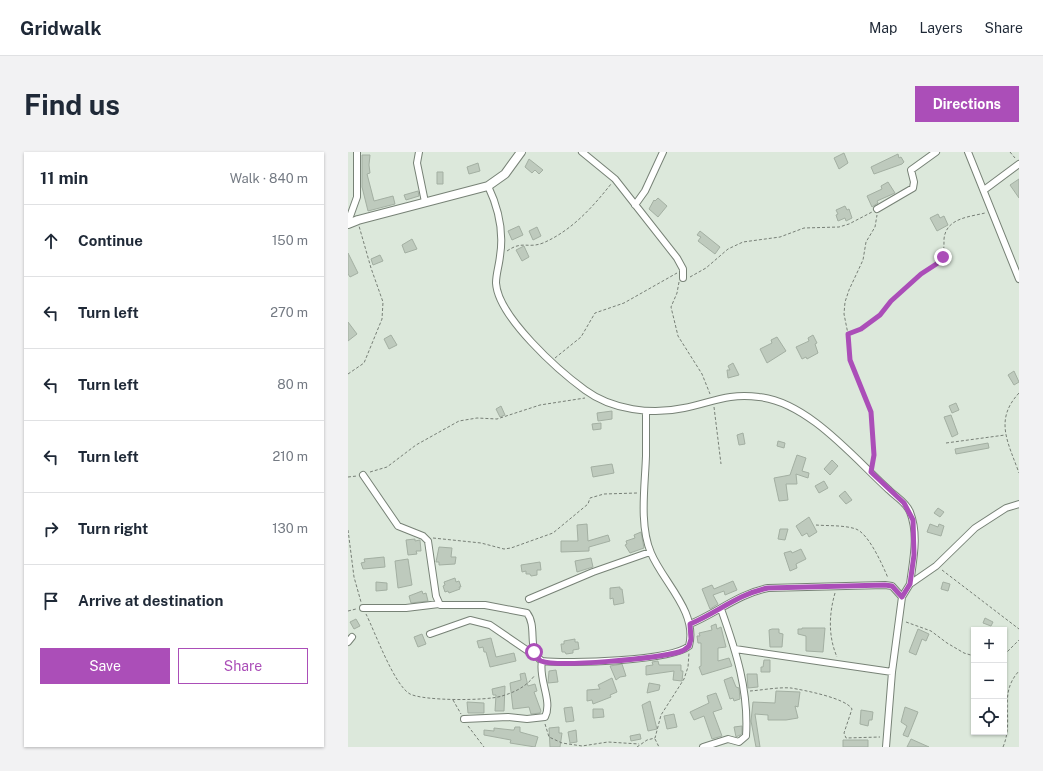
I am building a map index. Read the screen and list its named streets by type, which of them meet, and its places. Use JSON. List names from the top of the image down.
{
  "page": {
    "header": "Gridwalk",
    "nav": ["Map", "Layers", "Share"],
    "buttons": [
      "Directions",
      ["Save", "Share"]
    ],
    "title": "Find us",
    "heading": ["11 min", "Walk · 840 m"],
    "list": [
      ["Continue", "150 m"],
      ["Turn left", "270 m"],
      ["Turn left", "80 m"],
      ["Turn left", "210 m"],
      ["Turn right", "130 m"],
      "Arrive at destination"
    ],
    "map_buttons": ["+", "−"]
  }
}
